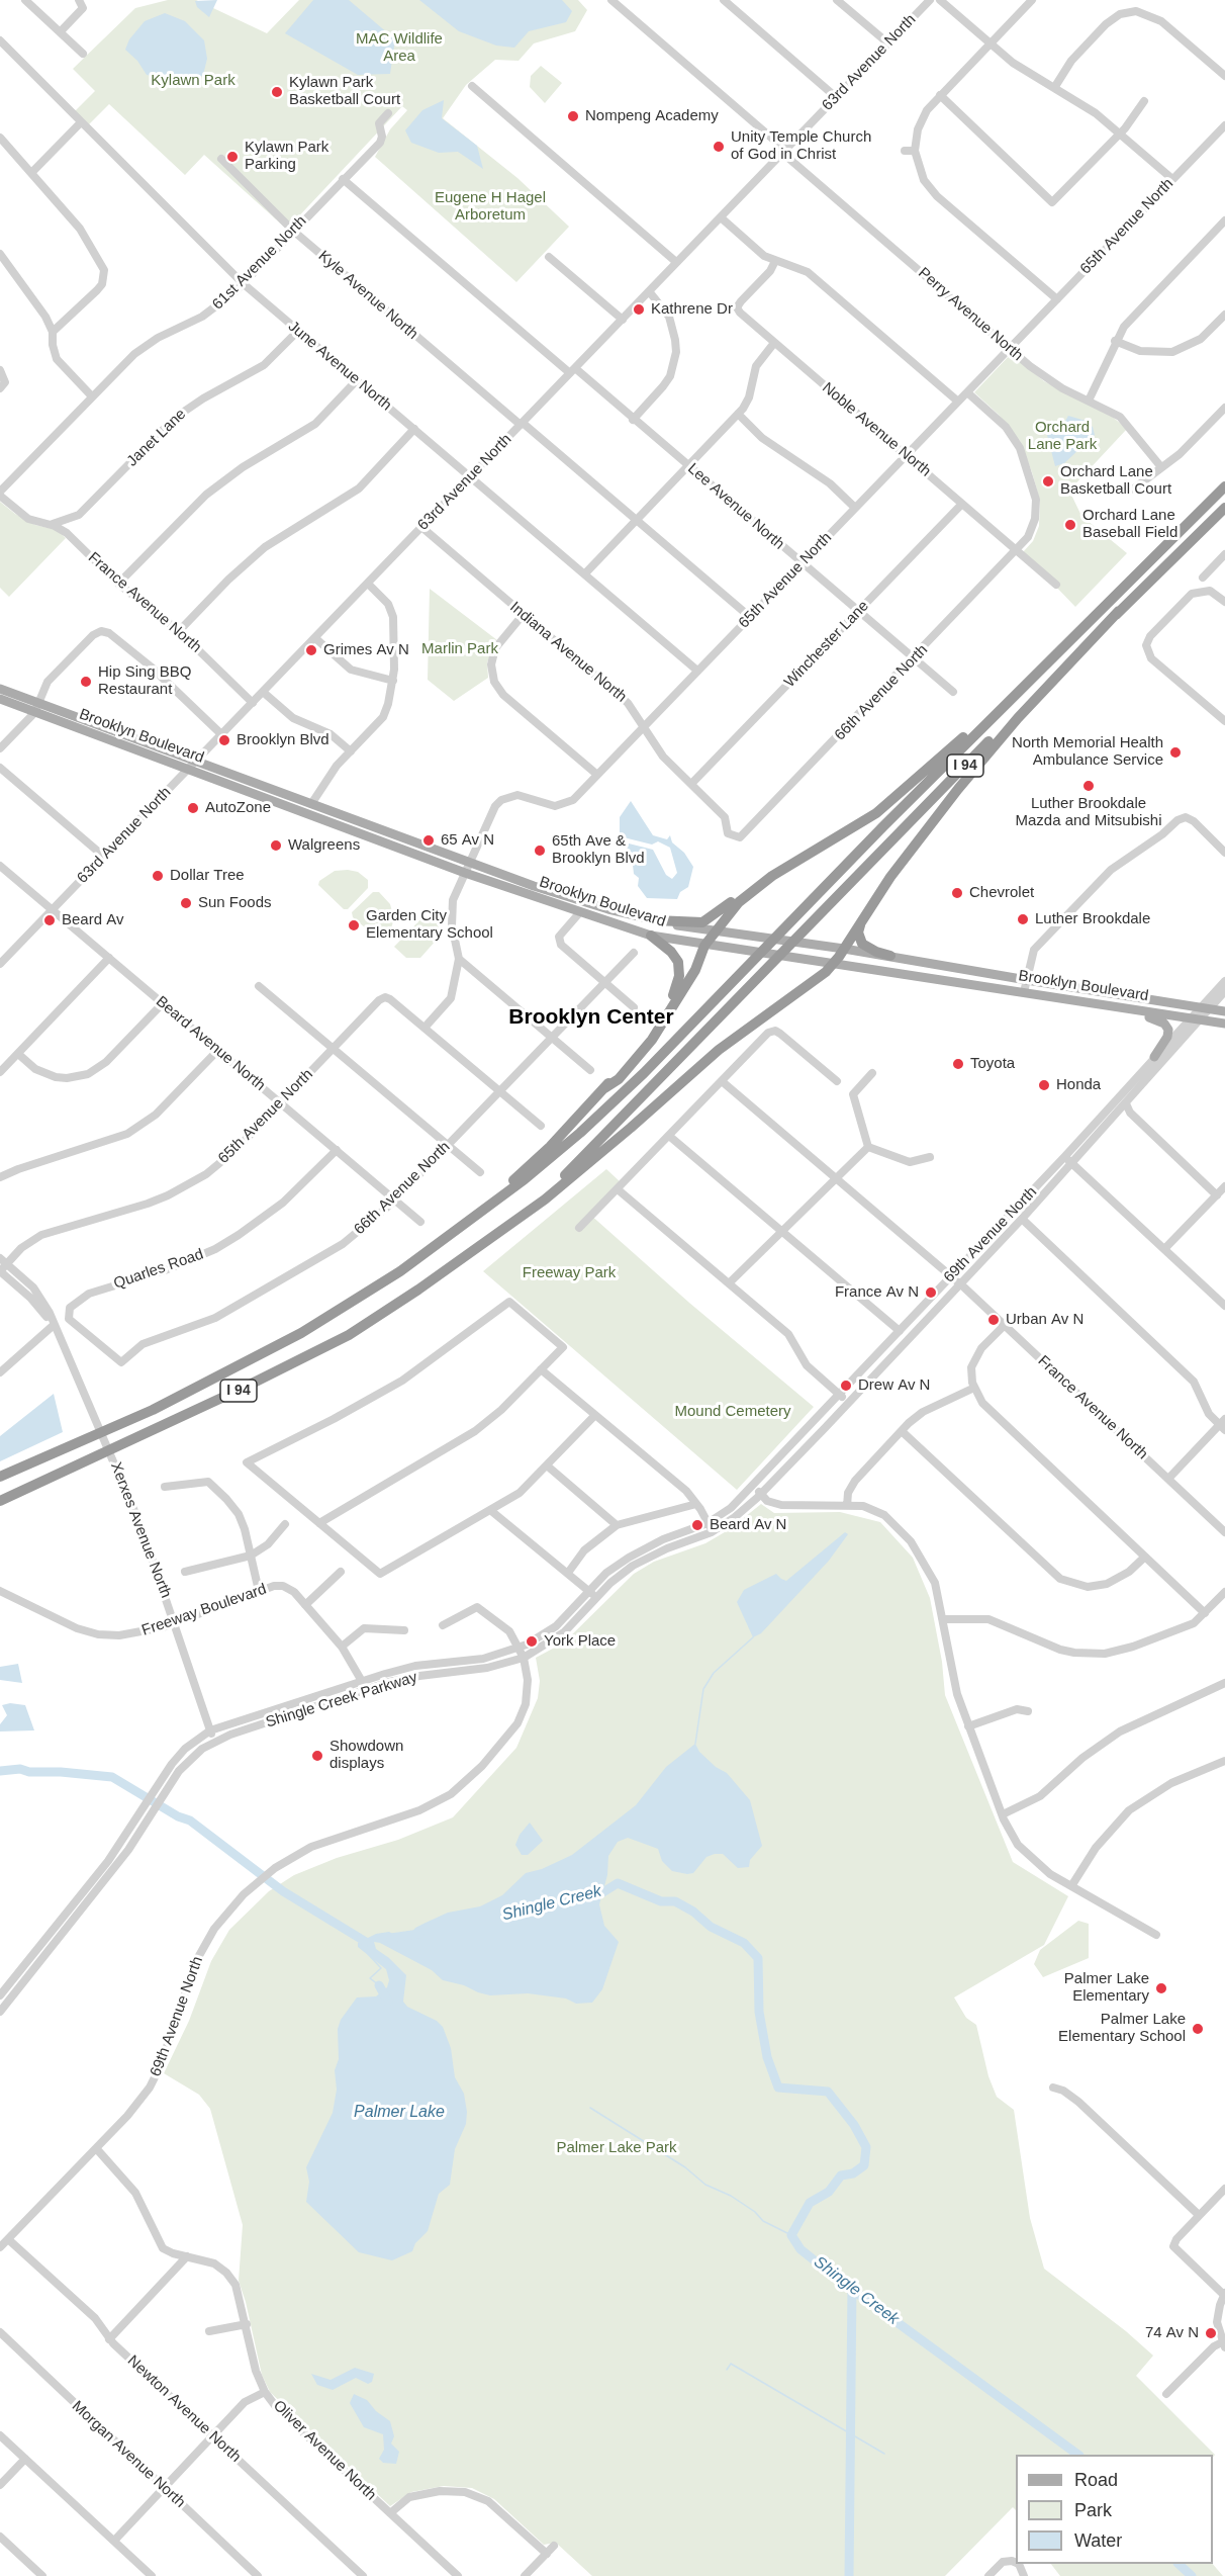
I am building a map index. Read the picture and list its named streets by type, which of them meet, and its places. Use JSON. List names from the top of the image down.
{
  "streets": {
    "highway": ["I 94"],
    "main road": ["Brooklyn Boulevard"],
    "street": [
      "63rd Avenue North",
      "65th Avenue North",
      "61st Avenue North",
      "Kyle Avenue North",
      "Perry Avenue North",
      "June Avenue North",
      "Noble Avenue North",
      "Janet Lane",
      "Lee Avenue North",
      "France Avenue North",
      "Winchester Lane",
      "Indiana Avenue North",
      "66th Avenue North",
      "Beard Avenue North",
      "69th Avenue North",
      "Quarles Road",
      "Xerxes Avenue North",
      "Freeway Boulevard",
      "Shingle Creek Parkway",
      "Newton Avenue North",
      "Oliver Avenue North",
      "Morgan Avenue North"
    ]
  },
  "crossings": [
    ["63rd Avenue North", "Kyle Avenue North"],
    ["63rd Avenue North", "Perry Avenue North"],
    ["63rd Avenue North", "June Avenue North"],
    ["63rd Avenue North", "Lee Avenue North"],
    ["63rd Avenue North", "France Avenue North"],
    ["63rd Avenue North", "Indiana Avenue North"],
    ["63rd Avenue North", "Brooklyn Boulevard"],
    ["63rd Avenue North", "Beard Avenue North"],
    ["65th Avenue North", "Kyle Avenue North"],
    ["65th Avenue North", "Perry Avenue North"],
    ["65th Avenue North", "June Avenue North"],
    ["65th Avenue North", "Noble Avenue North"],
    ["65th Avenue North", "Lee Avenue North"],
    ["65th Avenue North", "Indiana Avenue North"],
    ["65th Avenue North", "66th Avenue North"],
    ["65th Avenue North", "Brooklyn Boulevard"],
    ["65th Avenue North", "Beard Avenue North"],
    ["65th Avenue North", "Xerxes Avenue North"],
    ["61st Avenue North", "Kyle Avenue North"],
    ["61st Avenue North", "June Avenue North"],
    ["61st Avenue North", "Lee Avenue North"],
    ["61st Avenue North", "France Avenue North"],
    ["June Avenue North", "Janet Lane"],
    ["Noble Avenue North", "Winchester Lane"],
    ["Noble Avenue North", "66th Avenue North"],
    ["Janet Lane", "France Avenue North"],
    ["Lee Avenue North", "Winchester Lane"],
    ["Lee Avenue North", "66th Avenue North"],
    ["France Avenue North", "69th Avenue North"],
    ["Winchester Lane", "Indiana Avenue North"],
    ["Indiana Avenue North", "66th Avenue North"],
    ["66th Avenue North", "Beard Avenue North"],
    ["66th Avenue North", "Quarles Road"],
    ["Brooklyn Boulevard", "69th Avenue North"],
    ["Beard Avenue North", "Quarles Road"],
    ["69th Avenue North", "Shingle Creek Parkway"],
    ["69th Avenue North", "Newton Avenue North"],
    ["69th Avenue North", "Oliver Avenue North"],
    ["Xerxes Avenue North", "Freeway Boulevard"],
    ["Xerxes Avenue North", "Shingle Creek Parkway"],
    ["Freeway Boulevard", "Shingle Creek Parkway"]
  ],
  "districts": ["Brooklyn Center"],
  "water": ["Shingle Creek", "Palmer Lake"],
  "parks": [
    "MAC Wildlife Area",
    "Kylawn Park",
    "Eugene H Hagel Arboretum",
    "Orchard Lane Park",
    "Marlin Park",
    "Freeway Park",
    "Mound Cemetery",
    "Palmer Lake Park"
  ],
  "places": [
    "Kylawn Park Basketball Court",
    "Nompeng Academy",
    "Unity Temple Church of God in Christ",
    "Kylawn Park Parking",
    "Kathrene Dr",
    "Orchard Lane Basketball Court",
    "Orchard Lane Baseball Field",
    "Grimes Av N",
    "Hip Sing BBQ Restaurant",
    "Brooklyn Blvd",
    "North Memorial Health Ambulance Service",
    "Luther Brookdale Mazda and Mitsubishi",
    "AutoZone",
    "65 Av N",
    "Walgreens",
    "65th Ave & Brooklyn Blvd",
    "Dollar Tree",
    "Chevrolet",
    "Sun Foods",
    "Luther Brookdale",
    "Beard Av",
    "Garden City Elementary School",
    "Toyota",
    "Honda",
    "France Av N",
    "Urban Av N",
    "Drew Av N",
    "Beard Av N",
    "York Place",
    "Showdown displays",
    "Palmer Lake Elementary",
    "Palmer Lake Elementary School",
    "74 Av N"
  ],
  "legend": ["Road", "Park", "Water"]
}
